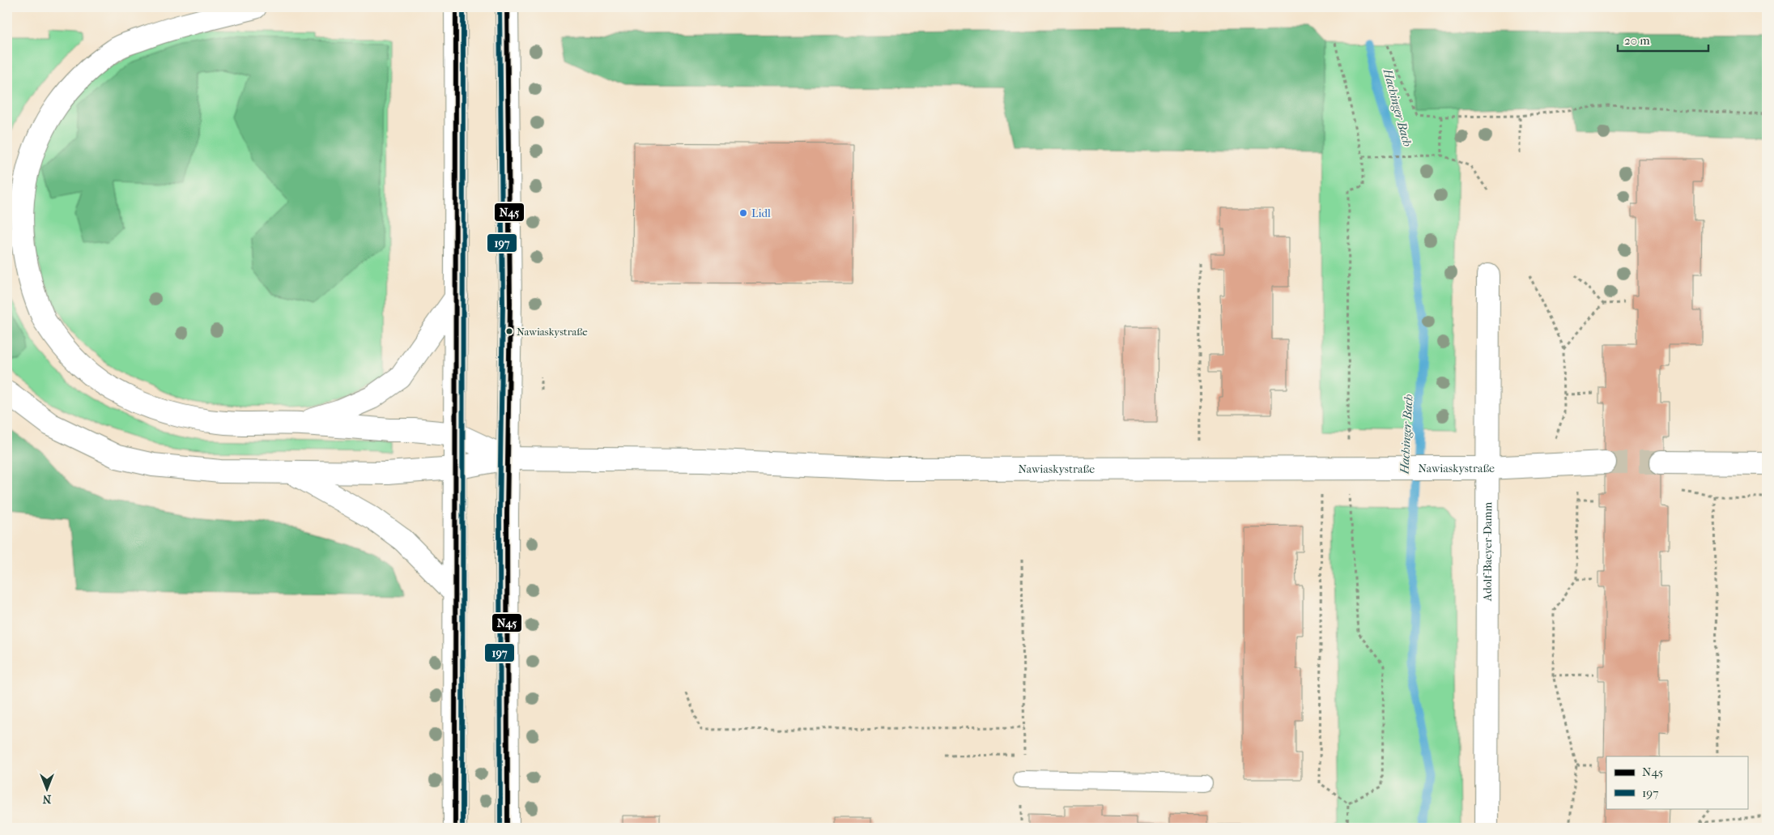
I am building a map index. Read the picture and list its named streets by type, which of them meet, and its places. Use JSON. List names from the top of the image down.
{
  "streets": {
    "main road": ["Nawiaskystraße", "Adolf-Baeyer-Damm"]
  },
  "crossings": [
    ["Nawiaskystraße", "Adolf-Baeyer-Damm"]
  ],
  "water": ["Hachinger Bach"],
  "places": ["Lidl", "Nawiaskystraße"],
  "lines": ["transit line N45", "transit line 197"],
  "legend": ["N45", "197"],
  "scale_bar": "20 m",
  "north": "bottom"
}
